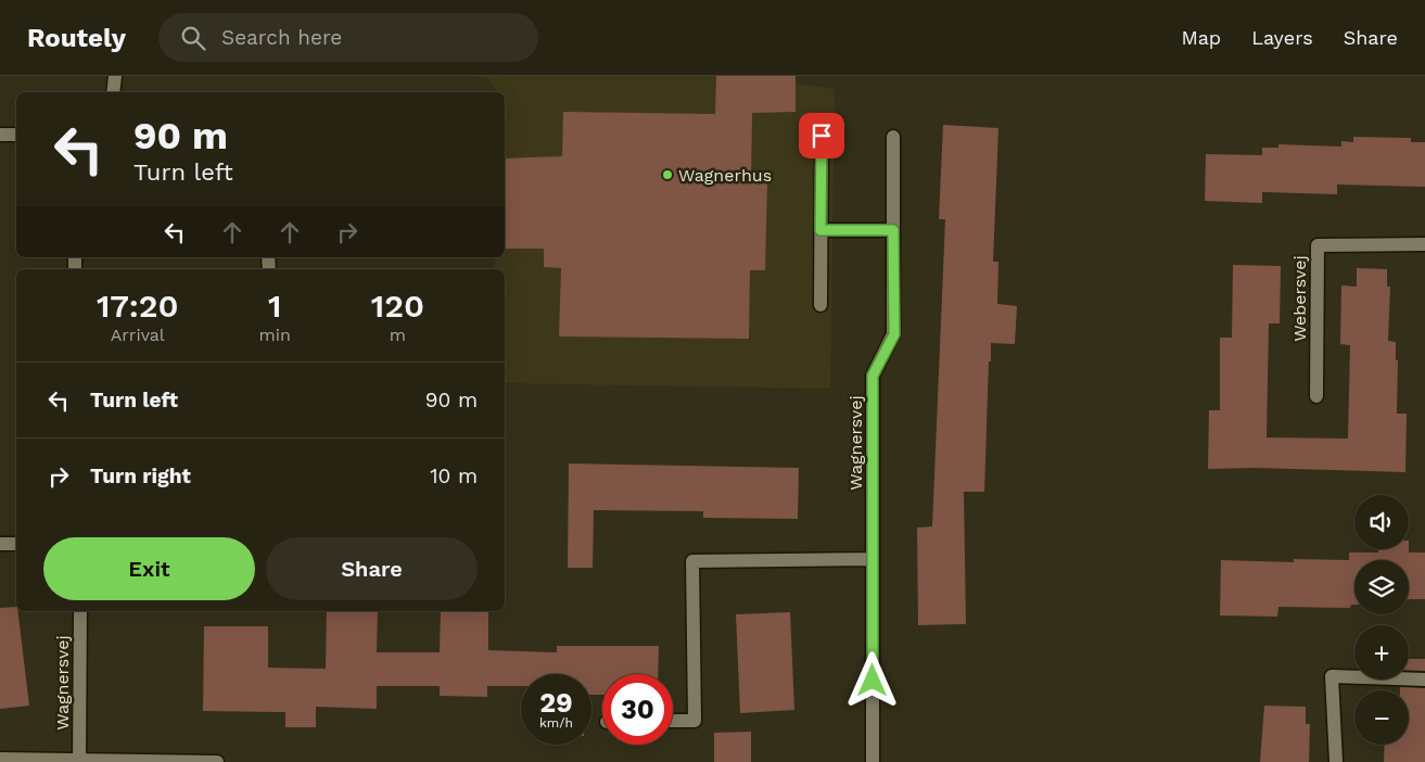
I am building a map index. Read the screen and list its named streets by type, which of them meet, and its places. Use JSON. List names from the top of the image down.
{
  "streets": {
    "street": ["Webersvej", "Wagnersvej"]
  },
  "places": ["Wagnerhus"],
  "page": {
    "header": "Routely",
    "search": "Search here",
    "nav": ["Map", "Layers", "Share"],
    "turn": ["90 m", "Turn left"],
    "eta": [
      "17:20",
      "Arrival",
      "1",
      "min",
      "120",
      "m"
    ],
    "list": [
      {
        "name": "Turn left",
        "value": "90 m"
      },
      {
        "name": "Turn right",
        "value": "10 m"
      }
    ],
    "map_buttons": ["+", "−"],
    "buttons": ["Exit", "Share"],
    "speed": "29 km/h",
    "limit": "30"
  }
}
